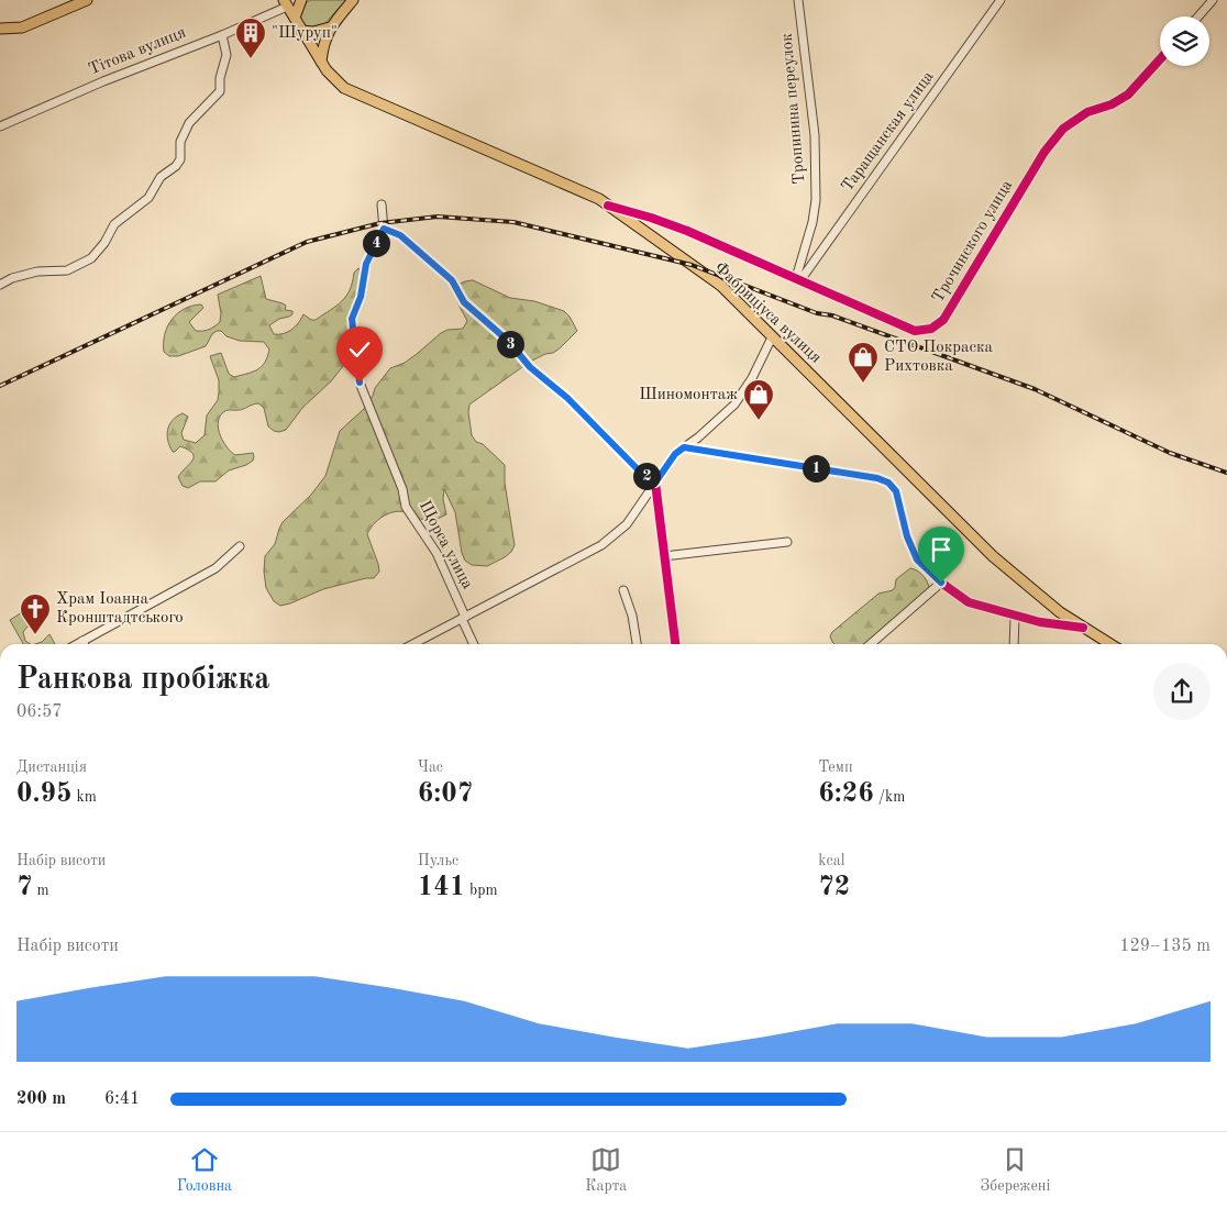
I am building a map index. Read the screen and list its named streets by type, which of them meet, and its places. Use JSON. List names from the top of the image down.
{
  "streets": {
    "main road": ["Фабриціуса вулиця"],
    "street": [
      "Тітова вулиця",
      "Тропинина переулок",
      "Таращанская улица",
      "Трочинского улица",
      "Щорса улица"
    ]
  },
  "crossings": [
    ["Тітова вулиця", "Фабриціуса вулиця"],
    ["Тропинина переулок", "Таращанская улица"],
    ["Тропинина переулок", "Трочинского улица"],
    ["Таращанская улица", "Трочинского улица"],
    ["Трочинского улица", "Фабриціуса вулиця"]
  ],
  "places": {
    "building": ["\"Шуруп\""],
    "shop": ["СТО Покраска Рихтовка", "Шиномонтаж"],
    "church": ["Храм Іоанна Кронштадтського"]
  },
  "page": {
    "pins": [
      "4",
      "3",
      "1",
      "2"
    ],
    "heading": ["Ранкова пробіжка", "06:57"],
    "stats": [
      ["Дистанція", "0.95 km"],
      ["Час", "6:07"],
      ["Темп", "6:26 /km"],
      ["Набір висоти", "7 m"],
      ["Пульс", "141 bpm"],
      ["kcal", "72"]
    ],
    "chart": ["Набір висоти", "129–135 m"],
    "list": [
      {
        "name": "200 m",
        "note": "6:41"
      }
    ],
    "tabs": ["Головна", "Карта", "Збережені"]
  }
}
